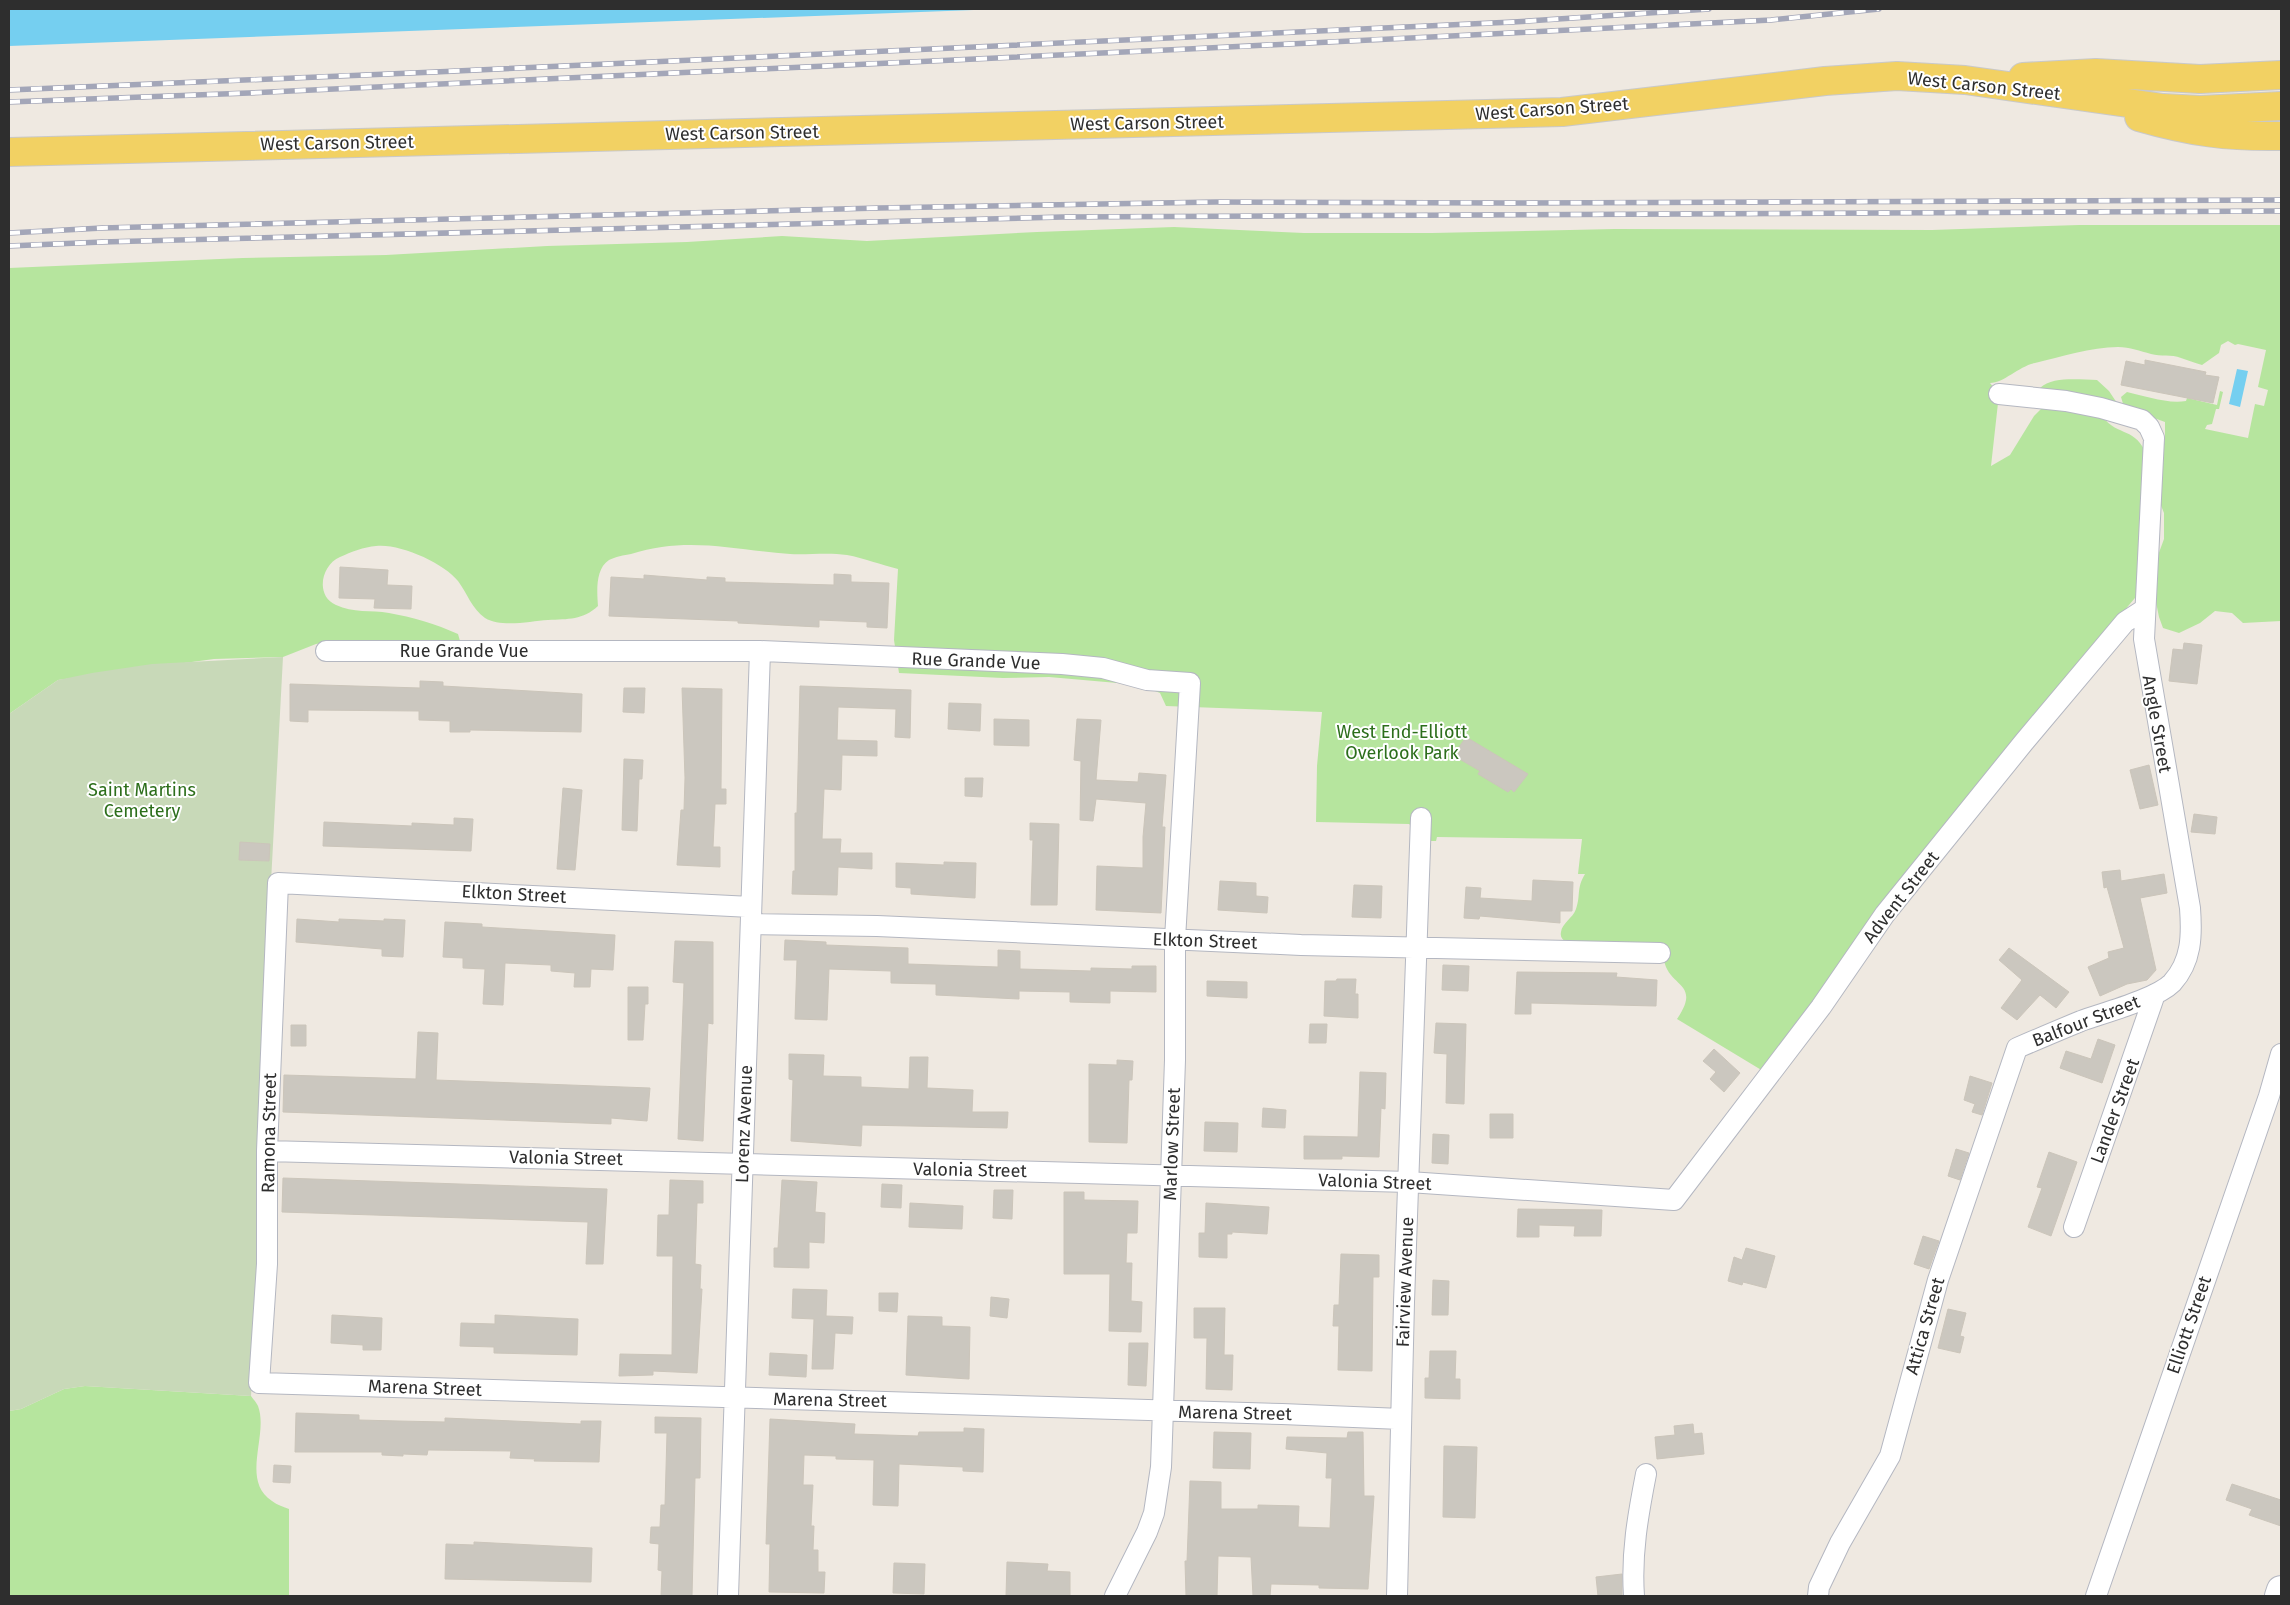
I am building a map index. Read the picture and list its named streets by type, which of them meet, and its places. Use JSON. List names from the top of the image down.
{
  "streets": {
    "main road": ["West Carson Street"],
    "street": [
      "Rue Grande Vue",
      "Angle Street",
      "Elkton Street",
      "Advent Street",
      "Balfour Street",
      "Lander Street",
      "Lorenz Avenue",
      "Ramona Street",
      "Marlow Street",
      "Valonia Street",
      "Fairview Avenue",
      "Elliott Street",
      "Attica Street",
      "Marena Street"
    ]
  },
  "crossings": [
    ["Rue Grande Vue", "Lorenz Avenue"],
    ["Rue Grande Vue", "Marlow Street"],
    ["Angle Street", "Advent Street"],
    ["Angle Street", "Balfour Street"],
    ["Angle Street", "Lander Street"],
    ["Elkton Street", "Lorenz Avenue"],
    ["Elkton Street", "Ramona Street"],
    ["Elkton Street", "Marlow Street"],
    ["Elkton Street", "Fairview Avenue"],
    ["Advent Street", "Valonia Street"],
    ["Balfour Street", "Lander Street"],
    ["Balfour Street", "Attica Street"],
    ["Lorenz Avenue", "Valonia Street"],
    ["Lorenz Avenue", "Marena Street"],
    ["Ramona Street", "Valonia Street"],
    ["Ramona Street", "Marena Street"],
    ["Marlow Street", "Valonia Street"],
    ["Marlow Street", "Marena Street"],
    ["Valonia Street", "Fairview Avenue"],
    ["Fairview Avenue", "Marena Street"]
  ],
  "parks": ["West End-Elliott Overlook Park", "Saint Martins Cemetery"]
}
